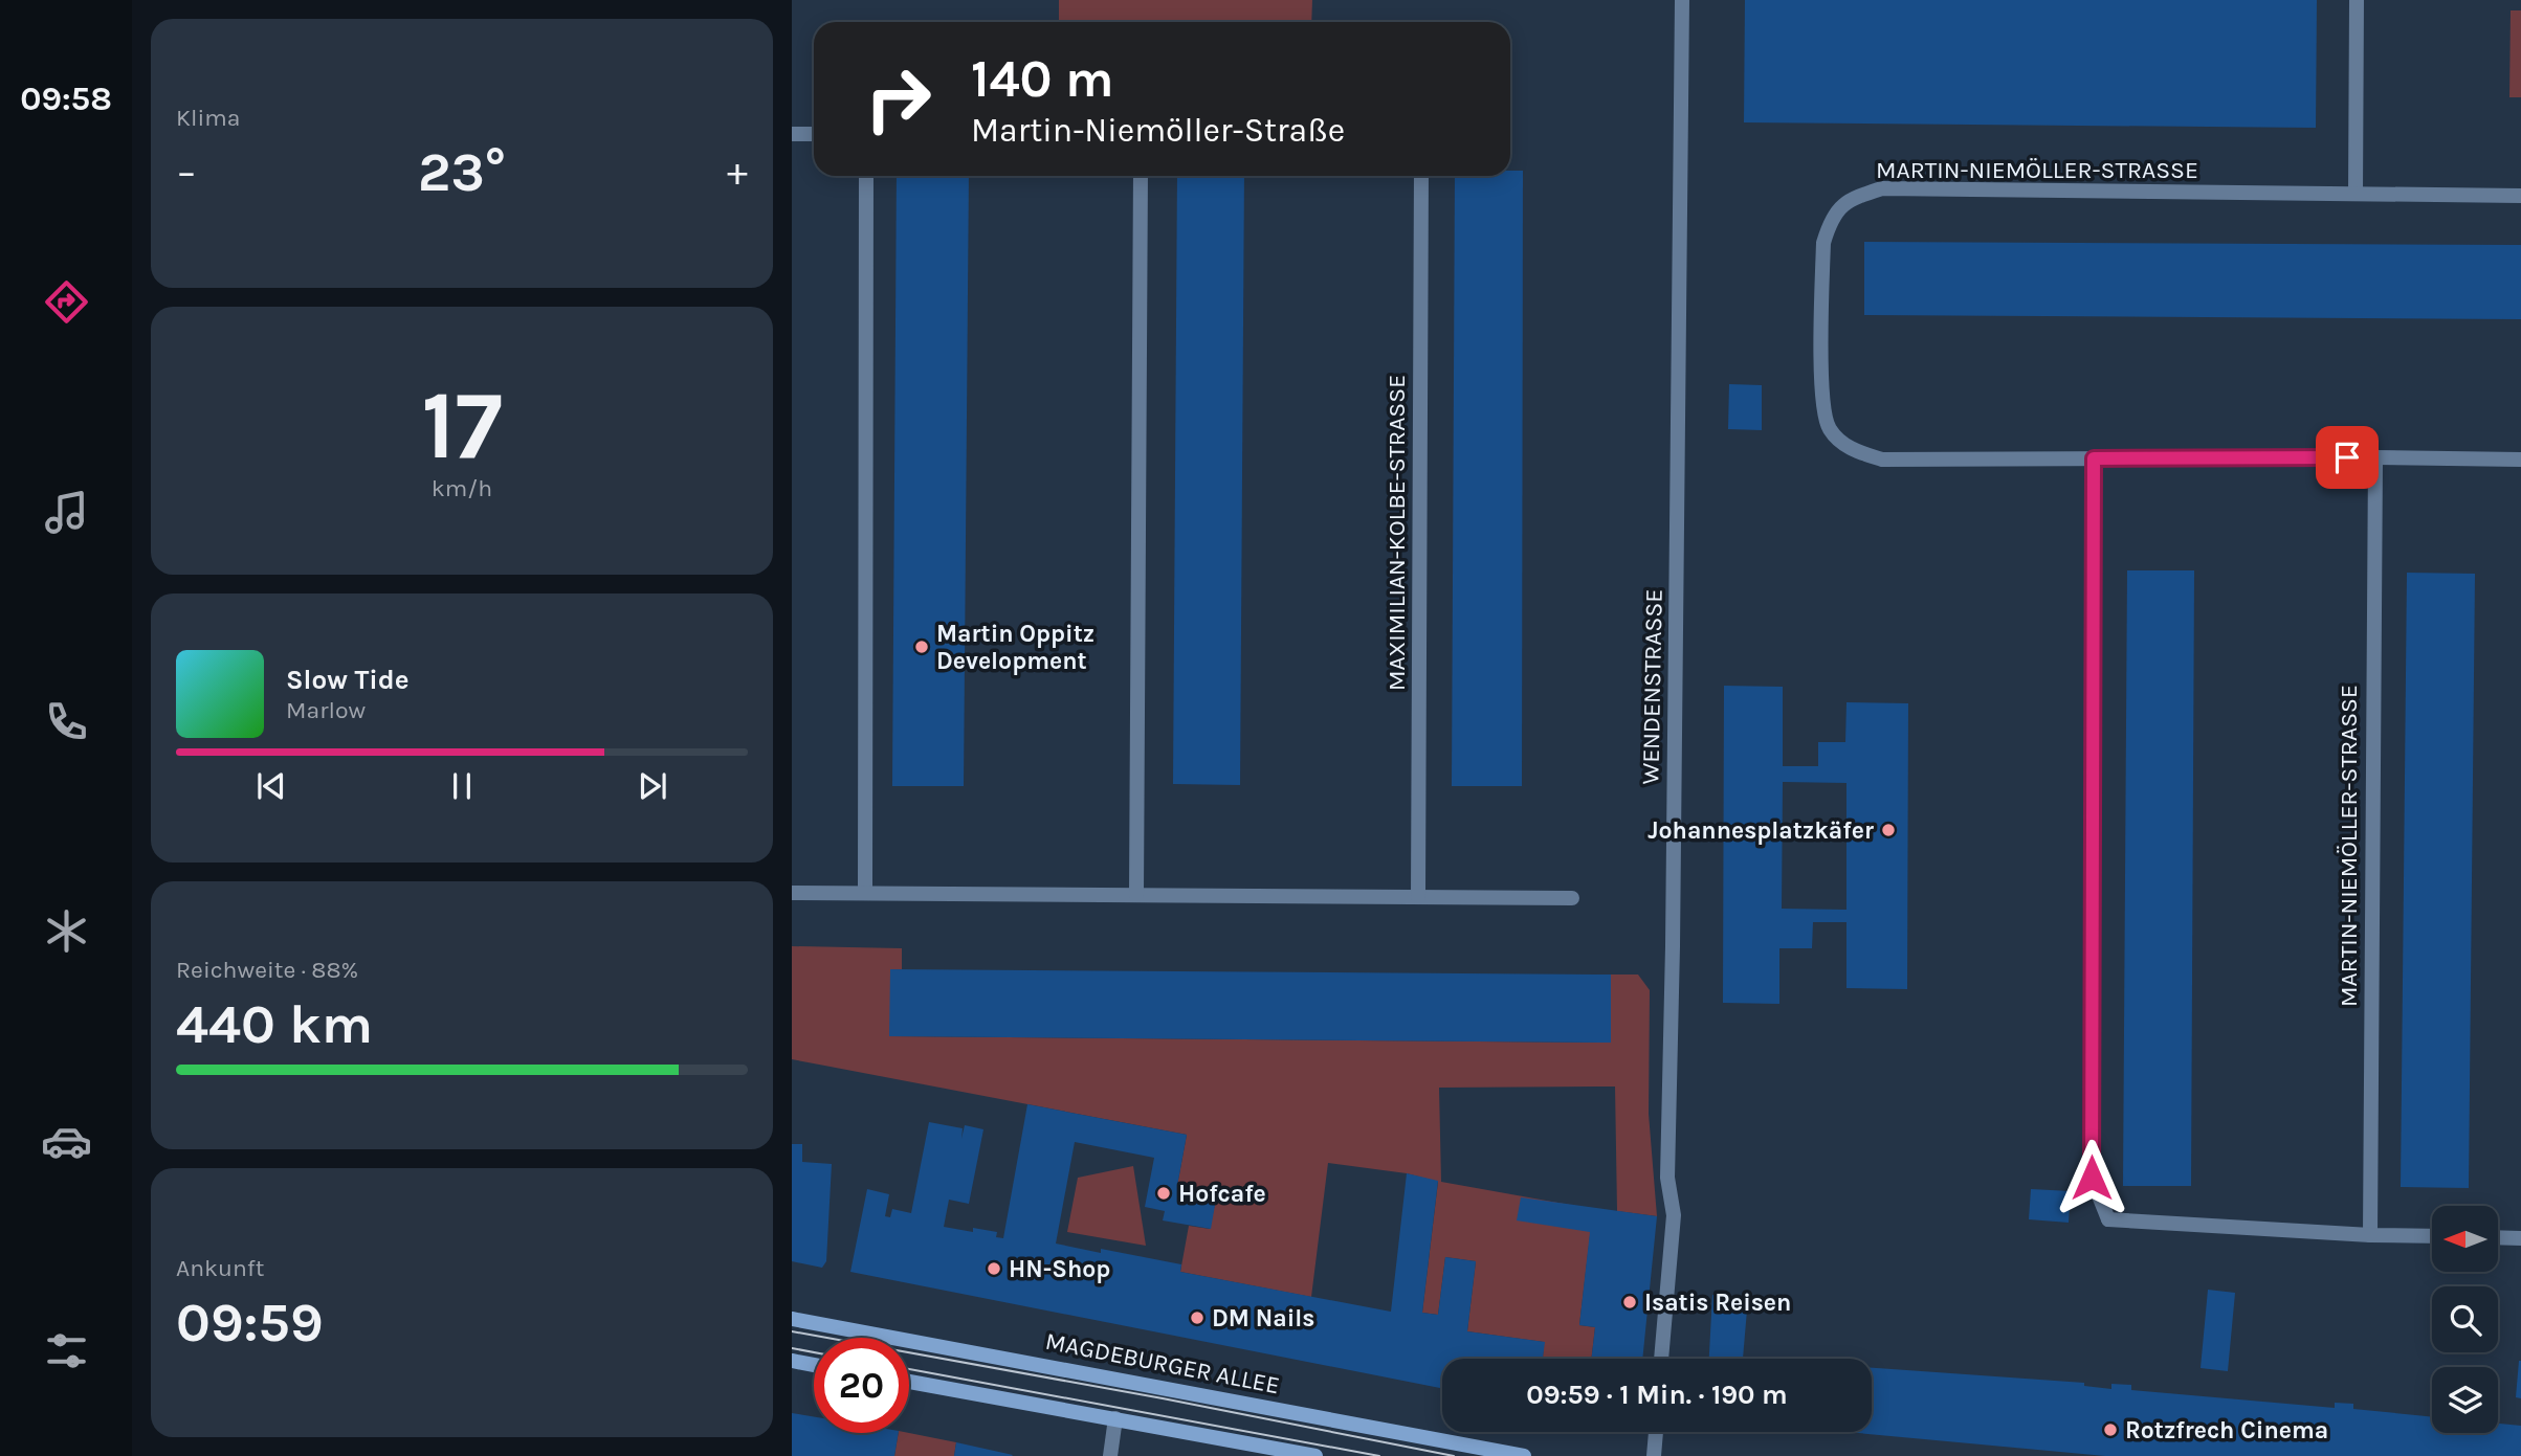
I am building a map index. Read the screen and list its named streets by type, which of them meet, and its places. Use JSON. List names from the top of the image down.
{
  "streets": {
    "main road": ["MAGDEBURGER ALLEE"],
    "street": ["MARTIN-NIEMÖLLER-STRASSE", "MAXIMILIAN-KOLBE-STRASSE", "WENDENSTRASSE"]
  },
  "places": [
    "Martin Oppitz Development",
    "Johannesplatzkäfer",
    "Hofcafe",
    "HN-Shop",
    "Isatis Reisen",
    "DM Nails",
    "Rotzfrech Cinema"
  ],
  "north": "left",
  "page": {
    "tabs": "09:58",
    "tile": [
      "Klima",
      ["17", "km/h"],
      ["Reichweite · 88%", "440 km"],
      ["Ankunft", "09:59"]
    ],
    "turn": ["140 m", "Martin-Niemöller-Straße"],
    "heat": ["−", "23°", "+"],
    "song": ["Slow Tide", "Marlow"],
    "limit": "20",
    "trip": "09:59 · 1 Min. · 190 m"
  }
}
